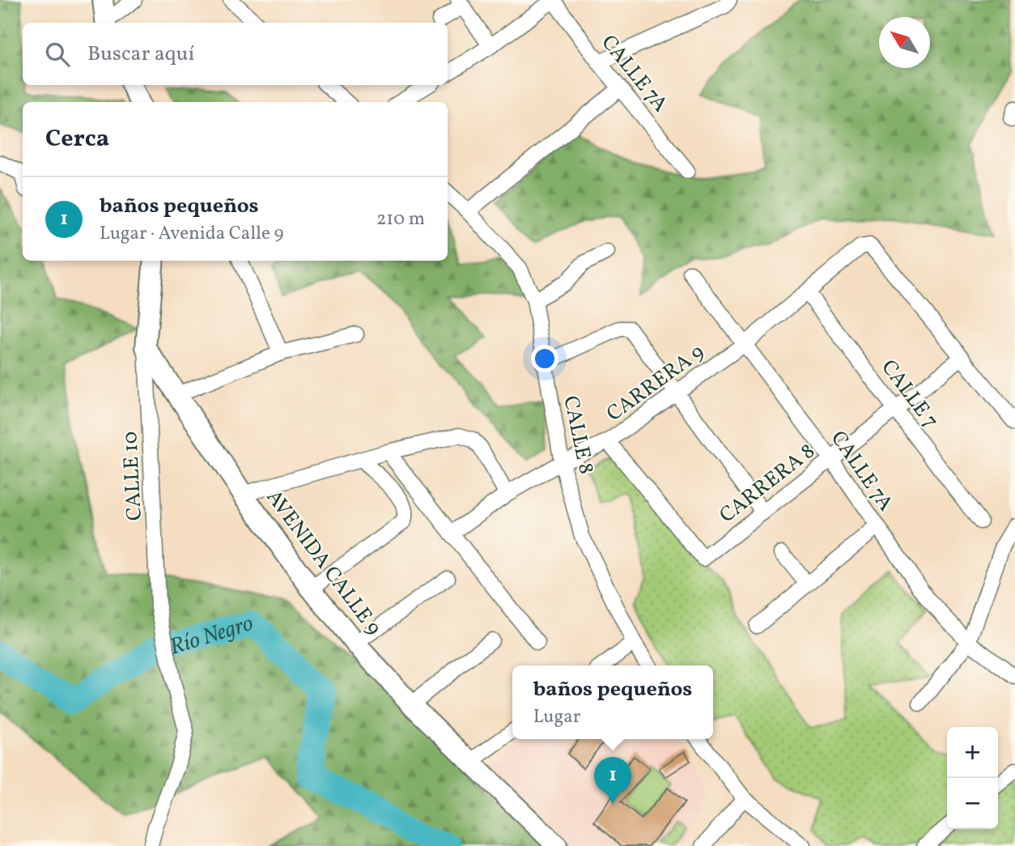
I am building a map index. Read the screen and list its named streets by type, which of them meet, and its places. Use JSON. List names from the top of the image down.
{
  "streets": {
    "street": [
      "CALLE 7A",
      "CARRERA 9",
      "CALLE 7",
      "CALLE 8",
      "CALLE 10",
      "CARRERA 8",
      "AVENIDA CALLE 9"
    ]
  },
  "crossings": [
    ["CALLE 7A", "CARRERA 9"],
    ["CALLE 7A", "CARRERA 8"],
    ["CARRERA 9", "CALLE 7"],
    ["CARRERA 9", "CALLE 8"],
    ["CARRERA 9", "CARRERA 8"],
    ["CALLE 7", "CARRERA 8"],
    ["CALLE 10", "AVENIDA CALLE 9"]
  ],
  "water": ["Río Negro"],
  "north": "top left",
  "page": {
    "search": "Buscar aquí",
    "heading": "Cerca",
    "list": [
      {
        "mark": "1",
        "name": "baños pequeños",
        "note": "Lugar · Avenida Calle 9",
        "value": "210 m"
      }
    ],
    "popup": ["baños pequeños", "Lugar"],
    "map_buttons": ["+", "−"],
    "pins": "1"
  }
}
